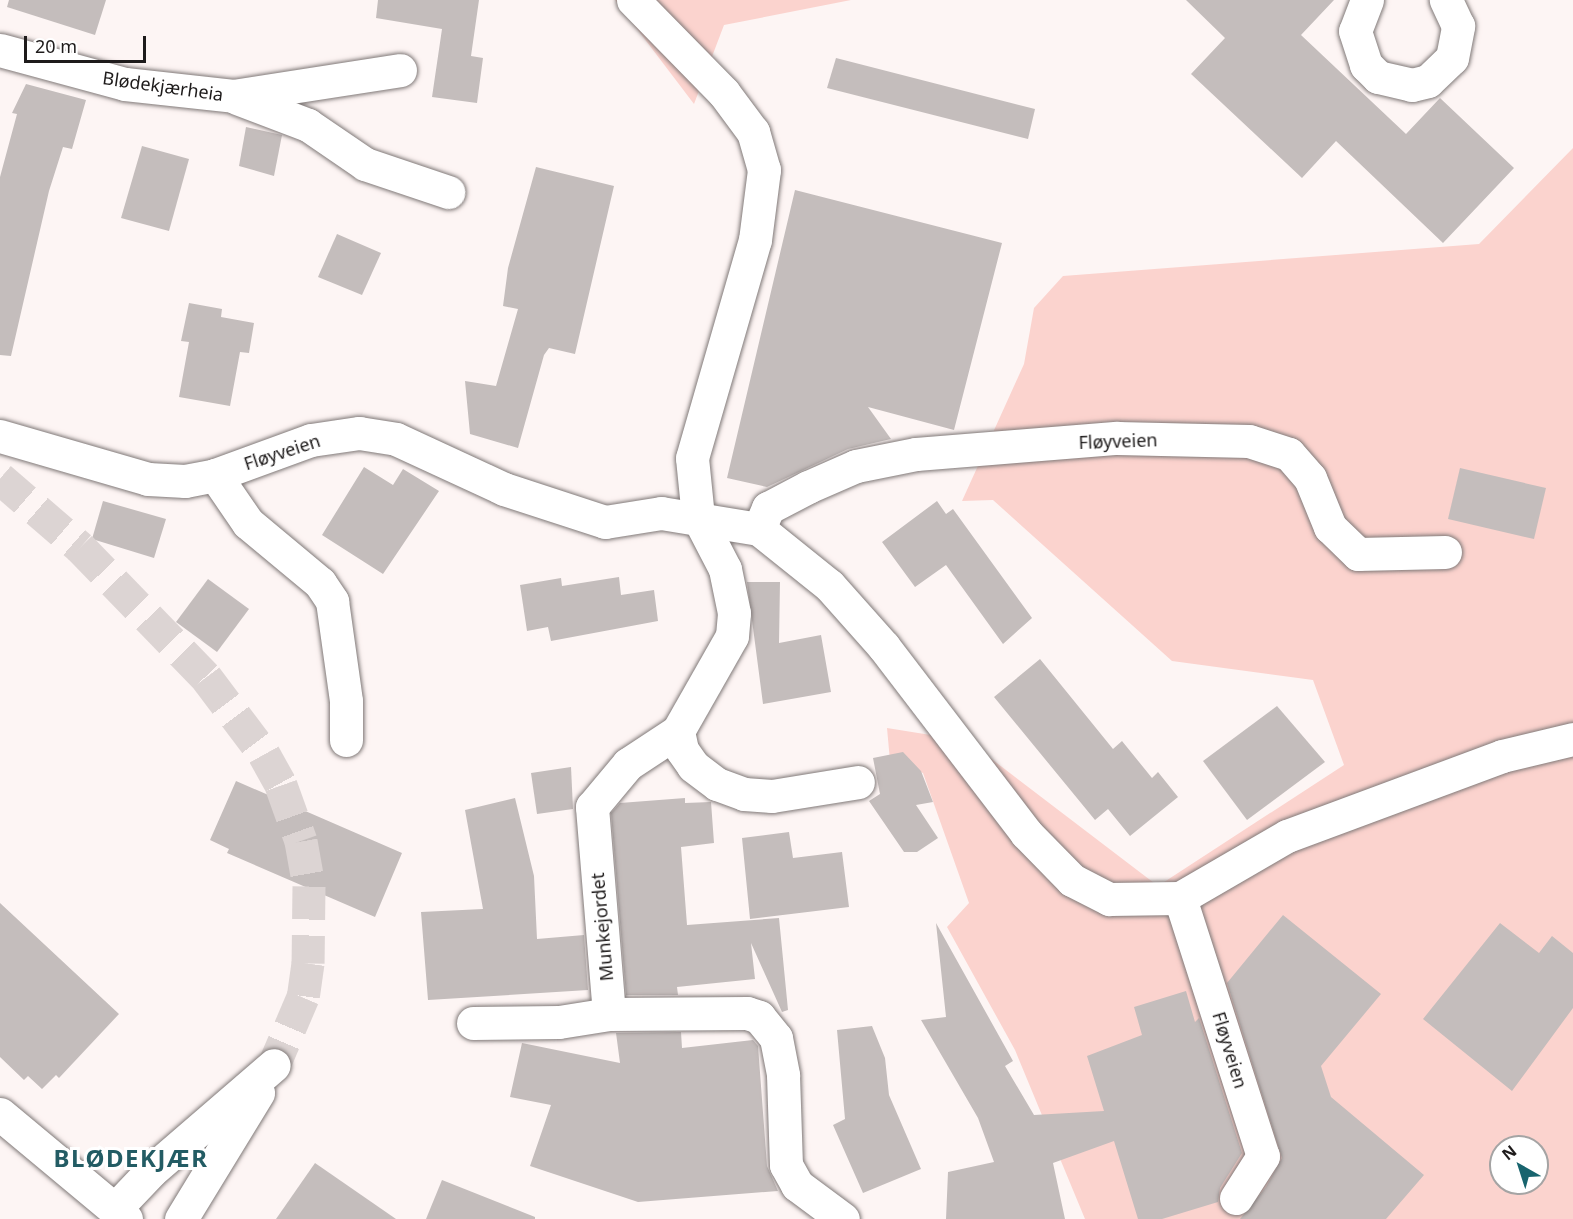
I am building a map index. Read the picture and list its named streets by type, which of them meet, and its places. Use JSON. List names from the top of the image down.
{
  "streets": {
    "street": ["Blødekjærheia", "Fløyveien", "Munkejordet"]
  },
  "crossings": [
    ["Fløyveien", "Munkejordet"]
  ],
  "districts": ["BLØDEKJÆR"],
  "scale_bar": "20 m",
  "north": "top left"
}
